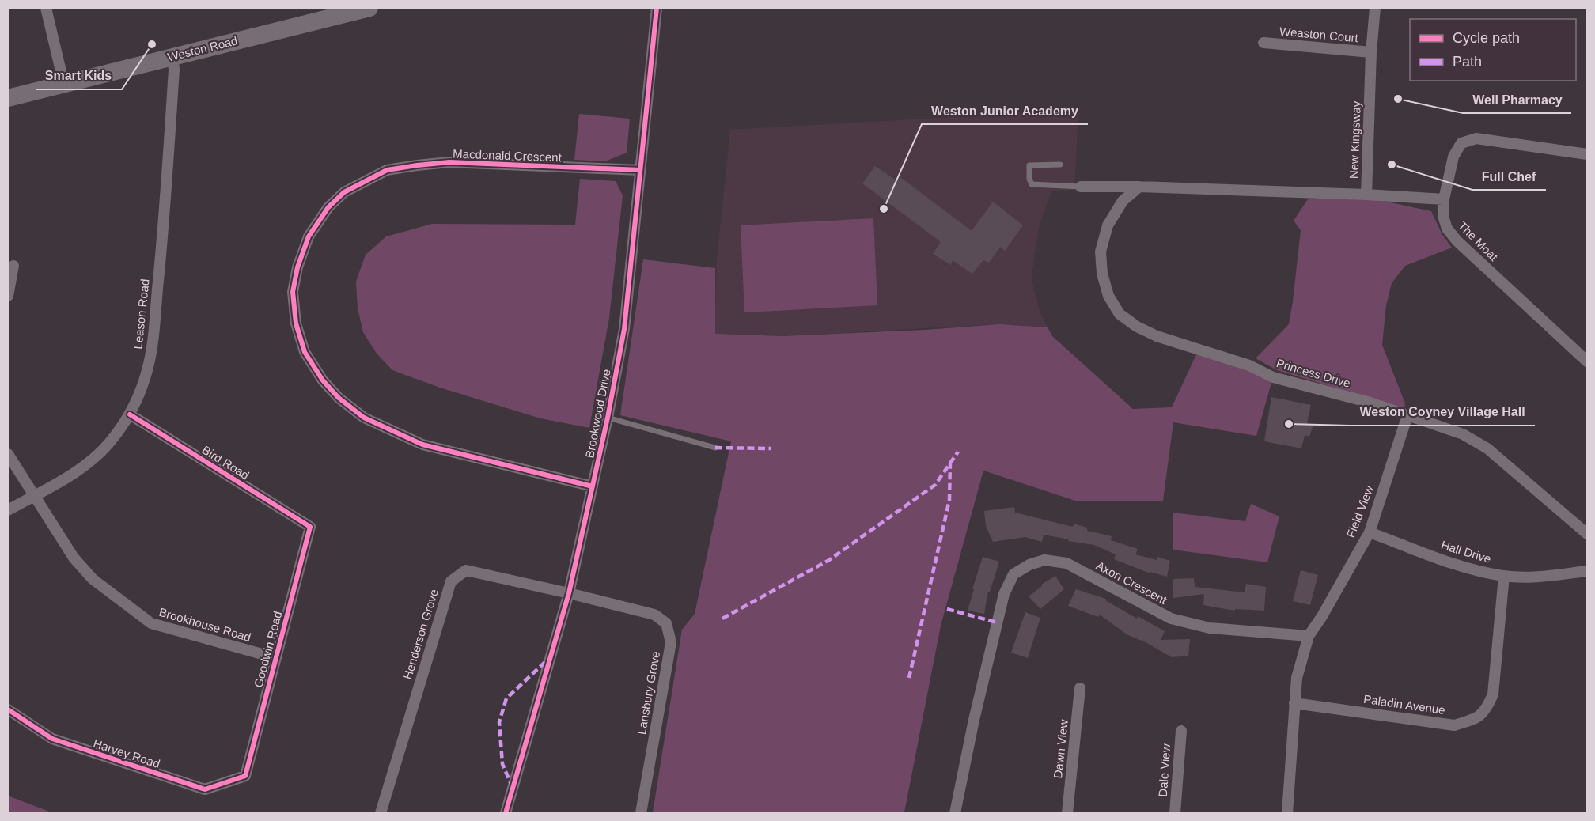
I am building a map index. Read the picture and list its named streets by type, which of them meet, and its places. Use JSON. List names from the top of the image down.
{
  "streets": {
    "highway": ["Weston Road"],
    "street": [
      "Weaston Court",
      "New Kingsway",
      "Macdonald Crescent",
      "The Moat",
      "Leason Road",
      "Princess Drive",
      "Brookwood Drive",
      "Bird Road",
      "Field View",
      "Hall Drive",
      "Axon Crescent",
      "Brookhouse Road",
      "Henderson Grove",
      "Goodwin Road",
      "Lansbury Grove",
      "Paladin Avenue",
      "Dawn View",
      "Harvey Road",
      "Dale View"
    ]
  },
  "crossings": [
    ["Weaston Court", "New Kingsway"],
    ["Weston Road", "Leason Road"],
    ["New Kingsway", "The Moat"],
    ["Macdonald Crescent", "Brookwood Drive"],
    ["Leason Road", "Bird Road"],
    ["Leason Road", "Brookhouse Road"],
    ["Princess Drive", "Field View"],
    ["Brookwood Drive", "Henderson Grove"],
    ["Brookwood Drive", "Lansbury Grove"],
    ["Bird Road", "Goodwin Road"],
    ["Field View", "Hall Drive"],
    ["Field View", "Axon Crescent"],
    ["Hall Drive", "Paladin Avenue"],
    ["Brookhouse Road", "Goodwin Road"],
    ["Henderson Grove", "Lansbury Grove"],
    ["Goodwin Road", "Harvey Road"]
  ],
  "places": [
    "Smart Kids",
    "Well Pharmacy",
    "Full Chef",
    "Weston Junior Academy",
    "Weston Coyney Village Hall"
  ],
  "legend": ["Cycle path", "Path"]
}
